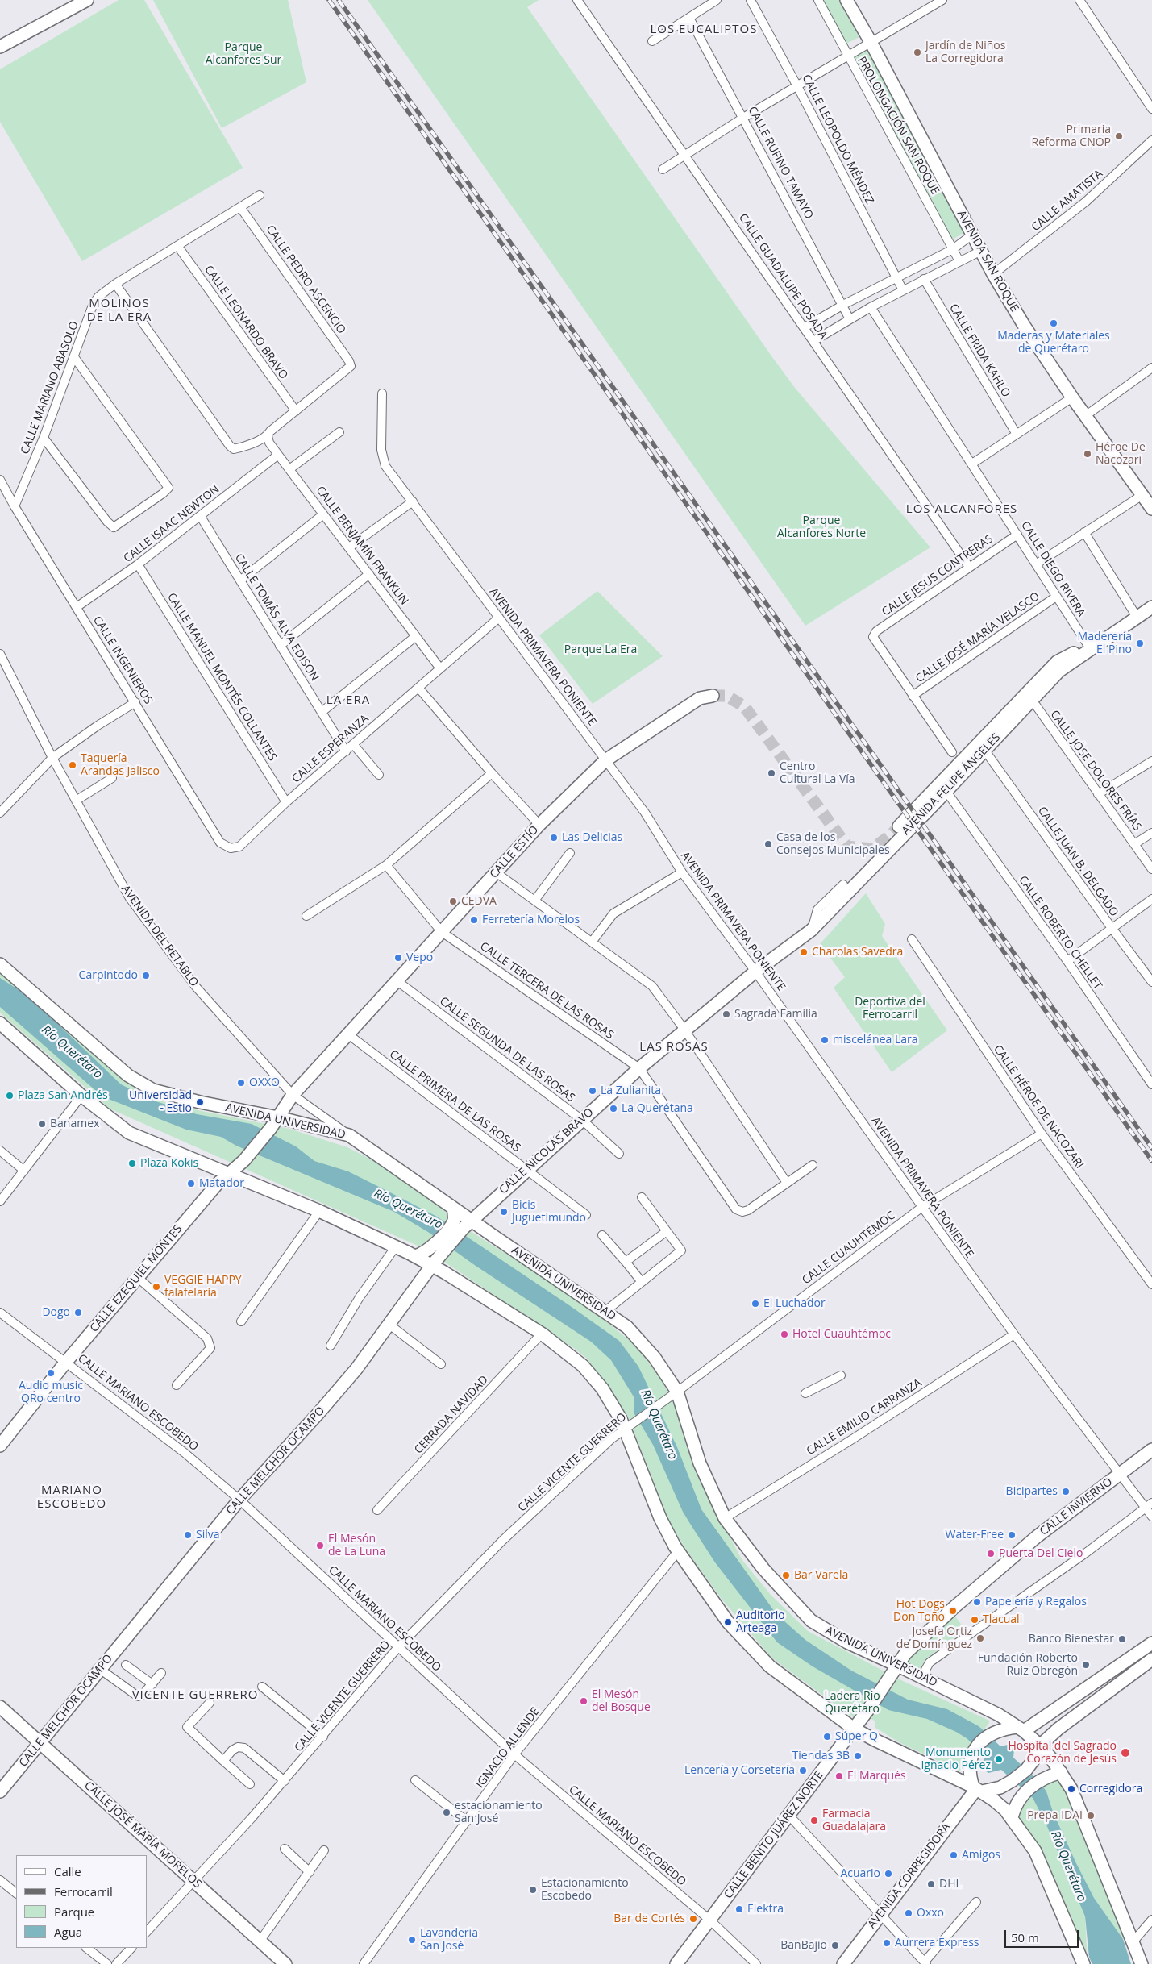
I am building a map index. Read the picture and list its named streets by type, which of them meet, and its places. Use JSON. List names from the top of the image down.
{
  "streets": {
    "main road": [
      "AVENIDA SAN ROQUE",
      "AVENIDA FELIPE ÁNGELES",
      "CALLE ESTÍO",
      "AVENIDA UNIVERSIDAD",
      "CALLE NICOLÁS BRAVO",
      "CALLE EZEQUIEL MONTES",
      "CALLE MELCHOR OCAMPO",
      "CALLE INVIERNO",
      "CALLE JOSÉ MARÍA MORELOS",
      "CALLE BENITO JUÁREZ NORTE",
      "AVENIDA CORREGIDORA"
    ],
    "street": [
      "PROLONGACIÓN SAN ROQUE",
      "CALLE LEOPOLDO MÉNDEZ",
      "CALLE RUFINO TAMAYO",
      "CALLE AMATISTA",
      "CALLE GUADALUPE POSADA",
      "CALLE PEDRO ASCENCIO",
      "CALLE LEONARDO BRAVO",
      "CALLE FRIDA KAHLO",
      "CALLE MARIANO ABASOLO",
      "CALLE ISAAC NEWTON",
      "CALLE BENJAMÍN FRANKLIN",
      "CALLE DIEGO RIVERA",
      "CALLE JESÚS CONTRERAS",
      "CALLE TOMÁS ALVA EDISON",
      "CALLE JOSÉ MARÍA VELASCO",
      "AVENIDA PRIMAVERA PONIENTE",
      "CALLE INGENIEROS",
      "CALLE MANUEL MONTÉS COLLANTES",
      "CALLE ESPERANZA",
      "CALLE JÓSE DOLORES FRÍAS",
      "CALLE JUAN B. DELGADO",
      "CALLE ROBERTO CHELLET",
      "AVENIDA DEL RETABLO",
      "CALLE TERCERA DE LAS ROSAS",
      "CALLE SEGUNDA DE LAS ROSAS",
      "CALLE PRIMERA DE LAS ROSAS",
      "CALLE HÉROE DE NACOZARI",
      "CALLE CUAUHTÉMOC",
      "CALLE MARIANO ESCOBEDO",
      "CERRADA NAVIDAD",
      "CALLE EMILIO CARRANZA",
      "CALLE VICENTE GUERRERO",
      "IGNACIO ALLENDE"
    ]
  },
  "crossings": [
    ["CALLE AMATISTA", "AVENIDA SAN ROQUE"],
    ["CALLE GUADALUPE POSADA", "CALLE JESÚS CONTRERAS"],
    ["CALLE PEDRO ASCENCIO", "CALLE LEONARDO BRAVO"],
    ["CALLE PEDRO ASCENCIO", "CALLE MARIANO ABASOLO"],
    ["CALLE LEONARDO BRAVO", "CALLE MARIANO ABASOLO"],
    ["CALLE MARIANO ABASOLO", "CALLE INGENIEROS"],
    ["CALLE ISAAC NEWTON", "CALLE BENJAMÍN FRANKLIN"],
    ["CALLE ISAAC NEWTON", "CALLE TOMÁS ALVA EDISON"],
    ["CALLE ISAAC NEWTON", "CALLE INGENIEROS"],
    ["CALLE ISAAC NEWTON", "CALLE MANUEL MONTÉS COLLANTES"],
    ["CALLE BENJAMÍN FRANKLIN", "CALLE ESPERANZA"],
    ["CALLE DIEGO RIVERA", "CALLE JESÚS CONTRERAS"],
    ["CALLE DIEGO RIVERA", "CALLE JOSÉ MARÍA VELASCO"],
    ["CALLE DIEGO RIVERA", "AVENIDA FELIPE ÁNGELES"],
    ["CALLE JESÚS CONTRERAS", "CALLE JOSÉ MARÍA VELASCO"],
    ["CALLE TOMÁS ALVA EDISON", "CALLE ESPERANZA"],
    ["AVENIDA PRIMAVERA PONIENTE", "CALLE ESPERANZA"],
    ["AVENIDA PRIMAVERA PONIENTE", "CALLE ESTÍO"],
    ["AVENIDA PRIMAVERA PONIENTE", "CALLE NICOLÁS BRAVO"],
    ["AVENIDA PRIMAVERA PONIENTE", "CALLE CUAUHTÉMOC"],
    ["AVENIDA PRIMAVERA PONIENTE", "CALLE EMILIO CARRANZA"],
    ["AVENIDA PRIMAVERA PONIENTE", "CALLE INVIERNO"],
    ["CALLE INGENIEROS", "CALLE ESPERANZA"],
    ["CALLE MANUEL MONTÉS COLLANTES", "CALLE ESPERANZA"],
    ["AVENIDA FELIPE ÁNGELES", "CALLE NICOLÁS BRAVO"],
    ["CALLE ESTÍO", "AVENIDA DEL RETABLO"],
    ["CALLE ESTÍO", "CALLE TERCERA DE LAS ROSAS"],
    ["CALLE ESTÍO", "CALLE SEGUNDA DE LAS ROSAS"],
    ["CALLE ESTÍO", "CALLE PRIMERA DE LAS ROSAS"],
    ["AVENIDA DEL RETABLO", "AVENIDA UNIVERSIDAD"],
    ["CALLE TERCERA DE LAS ROSAS", "CALLE NICOLÁS BRAVO"],
    ["CALLE SEGUNDA DE LAS ROSAS", "CALLE NICOLÁS BRAVO"],
    ["CALLE PRIMERA DE LAS ROSAS", "CALLE NICOLÁS BRAVO"],
    ["CALLE HÉROE DE NACOZARI", "CALLE CUAUHTÉMOC"],
    ["AVENIDA UNIVERSIDAD", "CALLE NICOLÁS BRAVO"],
    ["AVENIDA UNIVERSIDAD", "CALLE CUAUHTÉMOC"],
    ["AVENIDA UNIVERSIDAD", "CALLE EZEQUIEL MONTES"],
    ["AVENIDA UNIVERSIDAD", "CALLE EMILIO CARRANZA"],
    ["AVENIDA UNIVERSIDAD", "CALLE MELCHOR OCAMPO"],
    ["AVENIDA UNIVERSIDAD", "CALLE VICENTE GUERRERO"],
    ["AVENIDA UNIVERSIDAD", "CALLE INVIERNO"],
    ["AVENIDA UNIVERSIDAD", "CALLE BENITO JUÁREZ NORTE"],
    ["AVENIDA UNIVERSIDAD", "AVENIDA CORREGIDORA"],
    ["CALLE NICOLÁS BRAVO", "CALLE MELCHOR OCAMPO"],
    ["CALLE CUAUHTÉMOC", "CALLE VICENTE GUERRERO"],
    ["CALLE EZEQUIEL MONTES", "CALLE MARIANO ESCOBEDO"],
    ["CALLE MARIANO ESCOBEDO", "CALLE MELCHOR OCAMPO"],
    ["CALLE MARIANO ESCOBEDO", "CALLE VICENTE GUERRERO"],
    ["CALLE MARIANO ESCOBEDO", "IGNACIO ALLENDE"],
    ["CALLE MARIANO ESCOBEDO", "CALLE BENITO JUÁREZ NORTE"],
    ["CALLE MELCHOR OCAMPO", "CALLE JOSÉ MARÍA MORELOS"],
    ["CALLE VICENTE GUERRERO", "CALLE JOSÉ MARÍA MORELOS"],
    ["CALLE INVIERNO", "CALLE BENITO JUÁREZ NORTE"]
  ],
  "districts": [
    "LOS EUCALIPTOS",
    "MOLINOS DE LA ERA",
    "LOS ALCANFORES",
    "LA ERA",
    "LAS ROSAS",
    "MARIANO ESCOBEDO",
    "VICENTE GUERRERO"
  ],
  "water": ["Río Querétaro"],
  "parks": [
    "Parque Alcanfores Sur",
    "Parque Alcanfores Norte",
    "Parque La Era",
    "Deportiva del Ferrocarril",
    "Ladera Río Querétaro"
  ],
  "places": [
    "Jardín de Niños La Corregidora",
    "Primaria Reforma CNOP",
    "Maderas y Materiales de Querétaro",
    "Héroe De Nacozari",
    "Maderería El Pino",
    "Taquería Arandas Jalisco",
    "Centro Cultural La Vía",
    "Las Delicias",
    "Casa de los Consejos Municipales",
    "CEDVA",
    "Ferretería Morelos",
    "Charolas Savedra",
    "Vepo",
    "Carpintodo",
    "Sagrada Familia",
    "miscelánea Lara",
    "OXXO",
    "La Zulianita",
    "Plaza San Andrés",
    "Universidad - Estio",
    "La Querétana",
    "Banamex",
    "Plaza Kokis",
    "Matador",
    "Bicis Juguetimundo",
    "VEGGIE HAPPY falafelaria",
    "El Luchador",
    "Dogo",
    "Hotel Cuauhtémoc",
    "Audio music QRo centro",
    "Bicipartes",
    "Silva",
    "Water-Free",
    "El Mesón de La Luna",
    "Puerta Del Cielo",
    "Bar Varela",
    "Papelería y Regalos",
    "Hot Dogs Don Toño",
    "Tlacuali",
    "Auditorio Arteaga",
    "Josefa Ortiz de Domínguez",
    "Banco Bienestar",
    "Fundación Roberto Ruiz Obregón",
    "El Mesón del Bosque",
    "Súper Q",
    "Hospital del Sagrado Corazón de Jesús",
    "Tiendas 3B",
    "Monumento Ignacio Pérez",
    "Lencería y Corsetería",
    "El Marqués",
    "Corregidora",
    "estacionamiento San José",
    "Prepa IDAI",
    "Farmacia Guadalajara",
    "Amigos",
    "Acuario",
    "DHL",
    "Estacionamiento Escobedo",
    "Elektra",
    "Oxxo",
    "Bar de Cortés",
    "Lavanderia San José",
    "Aurrera Express",
    "BanBajio"
  ],
  "legend": [
    "Calle",
    "Ferrocarril",
    "Parque",
    "Agua"
  ],
  "scale_bar": "50 m"
}
